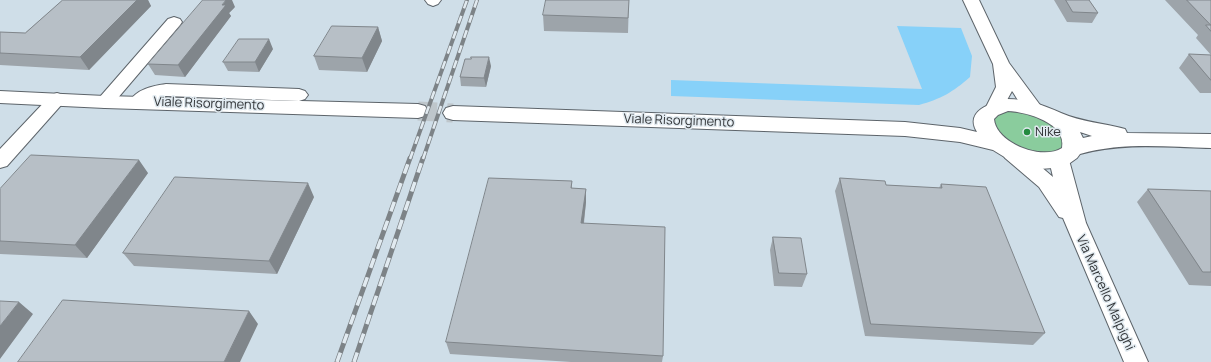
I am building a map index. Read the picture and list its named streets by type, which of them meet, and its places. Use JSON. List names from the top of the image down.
{
  "streets": {
    "main road": ["Viale Risorgimento"],
    "street": ["Via Marcello Malpighi"]
  },
  "crossings": [
    ["Viale Risorgimento", "Via Marcello Malpighi"]
  ],
  "places": ["Nike"]
}
